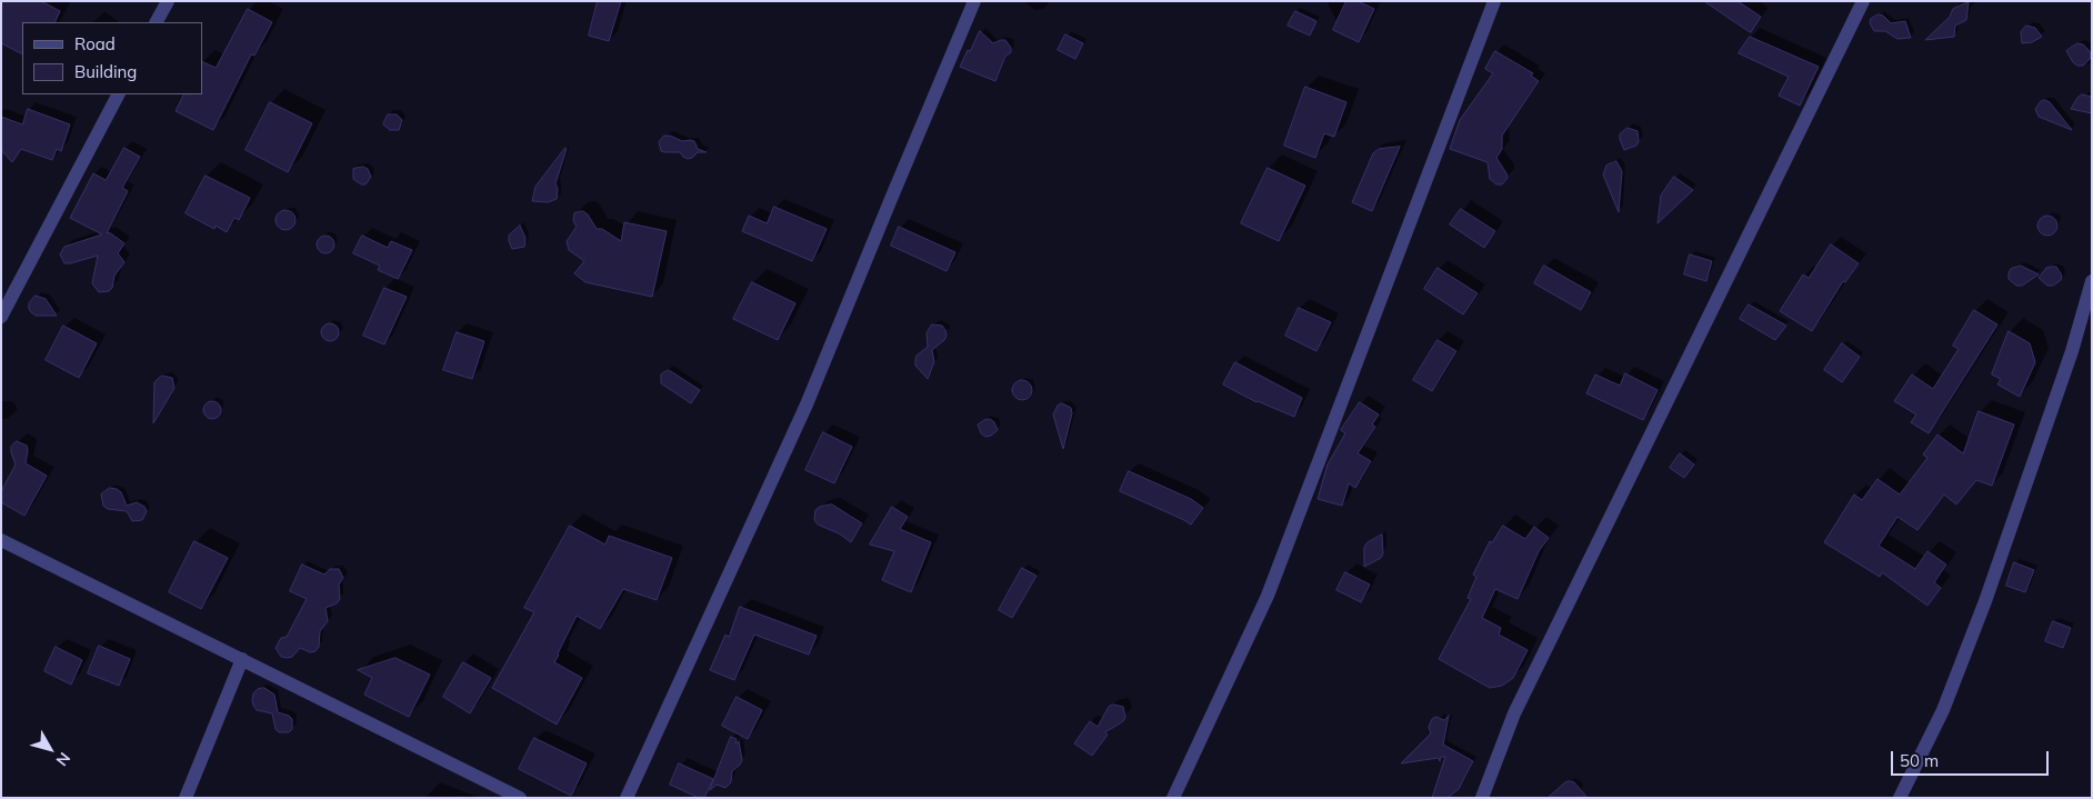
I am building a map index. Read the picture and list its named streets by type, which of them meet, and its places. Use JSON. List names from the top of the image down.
{
  "legend": ["Road", "Building"],
  "scale_bar": "50 m",
  "north": "bottom right"
}
